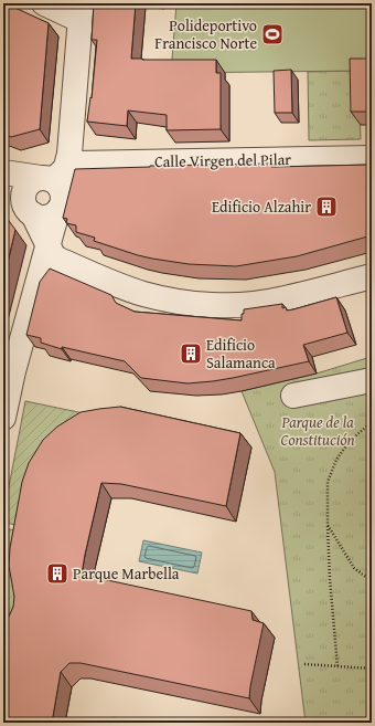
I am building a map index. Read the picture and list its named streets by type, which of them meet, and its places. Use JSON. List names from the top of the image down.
{
  "streets": {
    "street": ["Calle Virgen del Pilar"]
  },
  "parks": ["Parque de la Constitución"],
  "places": {
    "sports": ["Polideportivo Francisco Norte"],
    "building": ["Edificio Alzahir", "Edificio Salamanca", "Parque Marbella"]
  }
}
